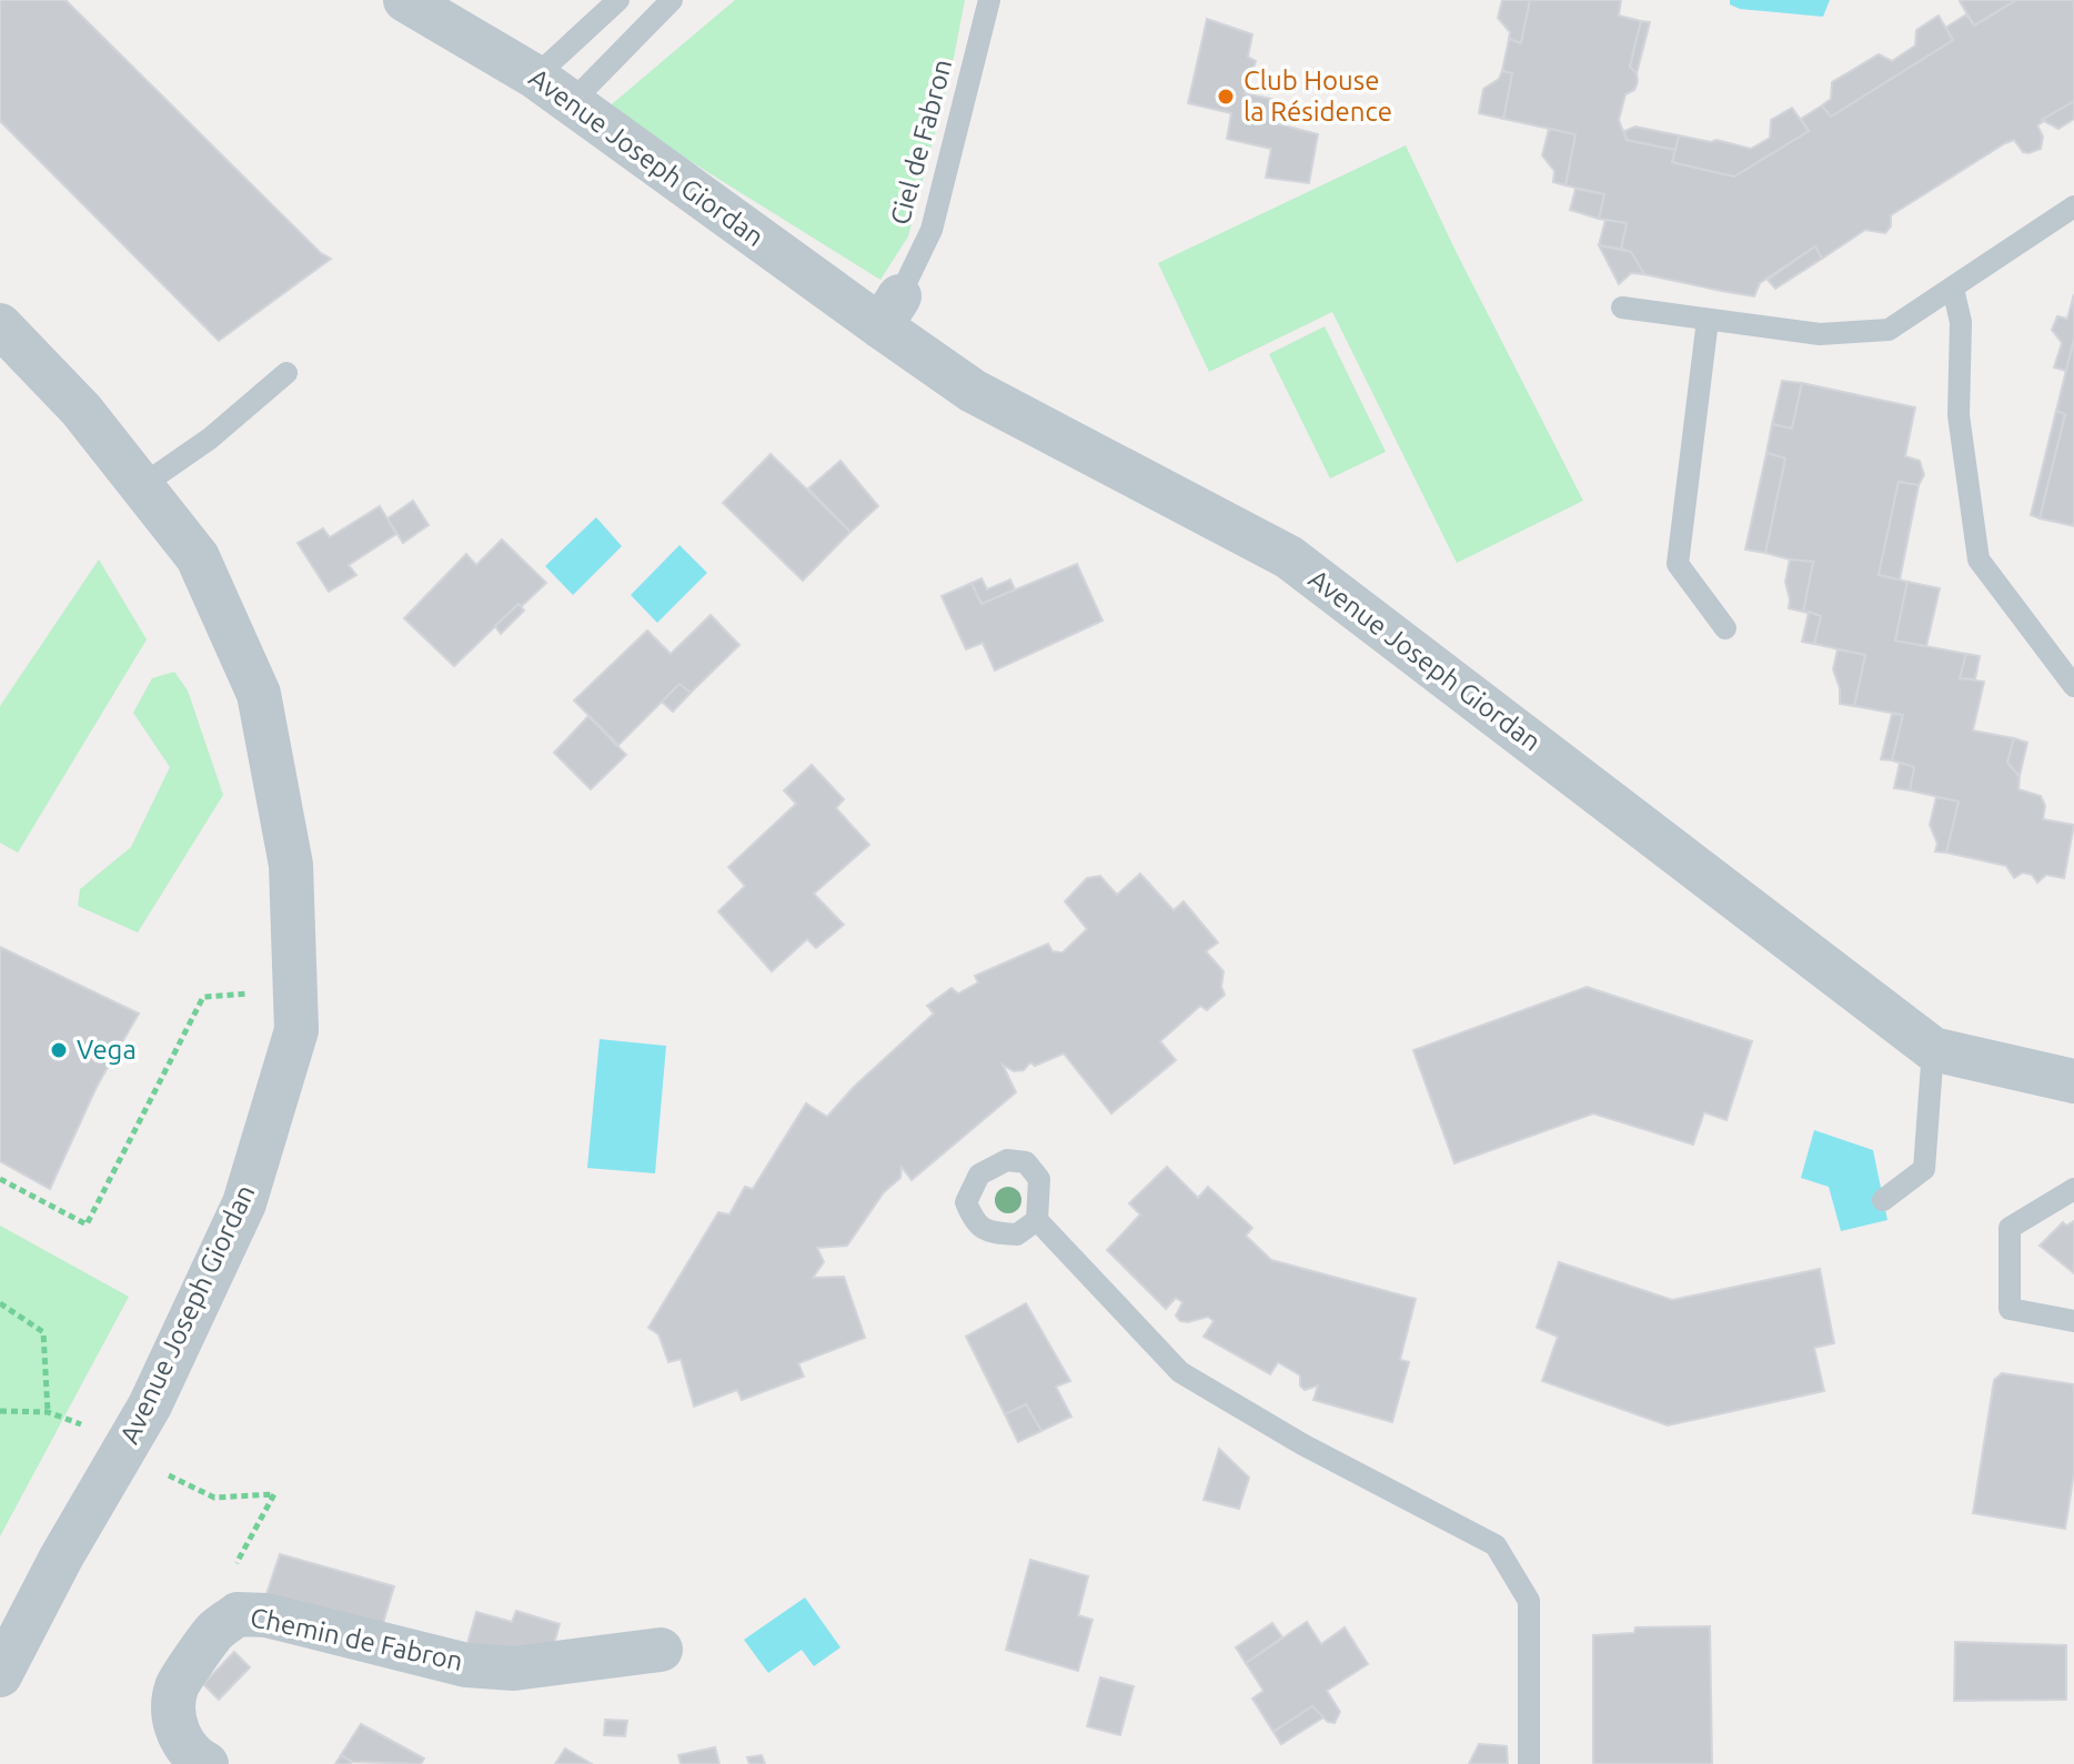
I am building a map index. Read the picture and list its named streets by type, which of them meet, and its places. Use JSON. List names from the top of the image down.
{
  "streets": {
    "street": ["Avenue Joseph Giordan", "Chemin de Fabron"],
    "lane": ["Ciel de Fabron"]
  },
  "crossings": [
    ["Ciel de Fabron", "Avenue Joseph Giordan"]
  ],
  "places": ["Club House la Résidence", "Vega"]
}
